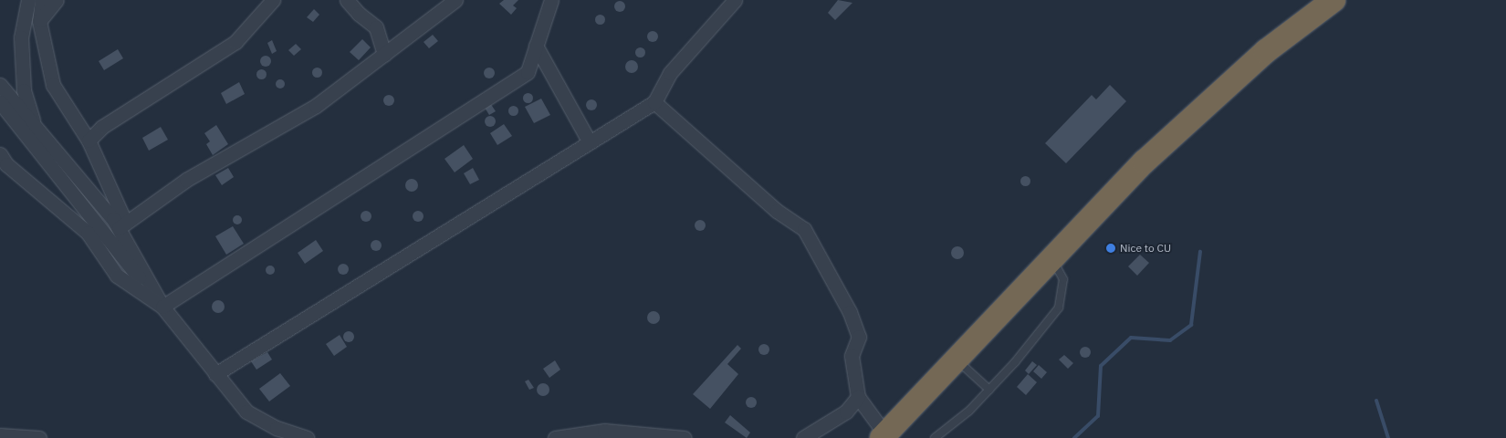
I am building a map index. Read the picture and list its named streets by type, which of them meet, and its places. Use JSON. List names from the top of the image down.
{
  "places": ["Nice to CU"]
}
